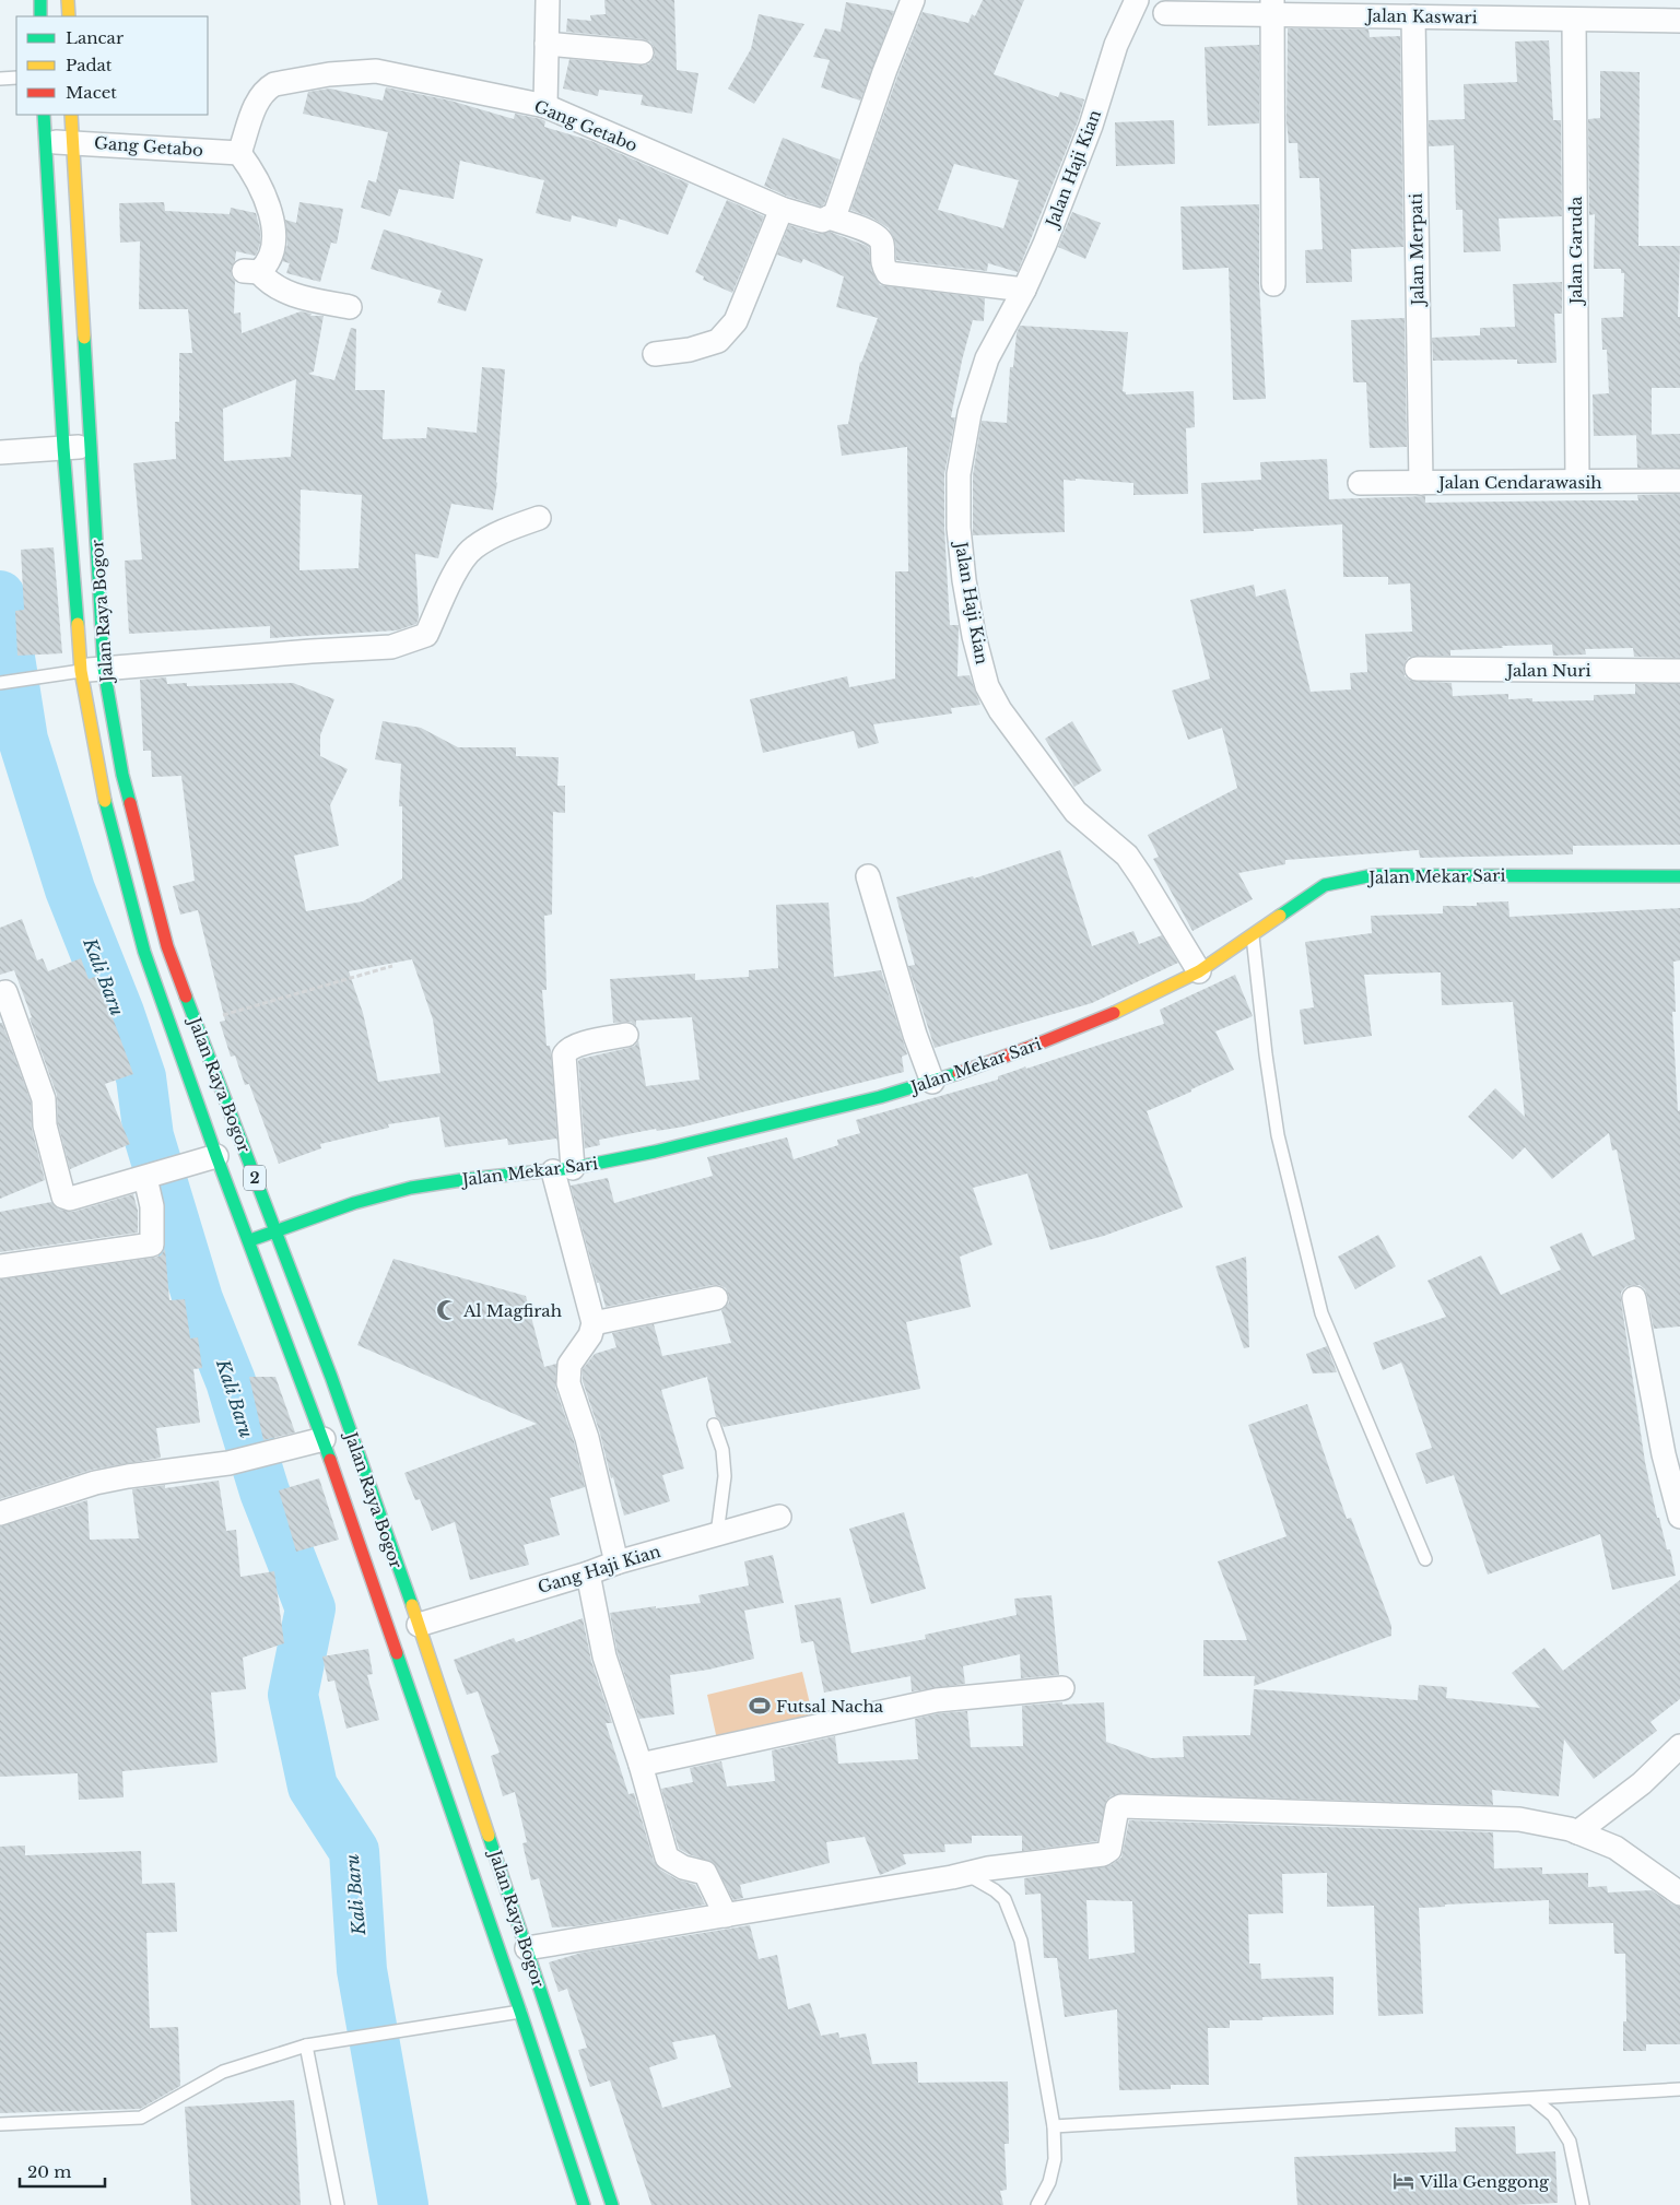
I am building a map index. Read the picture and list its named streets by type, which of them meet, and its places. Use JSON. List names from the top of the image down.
{
  "streets": {
    "main road": ["Jalan Raya Bogor", "Jalan Mekar Sari", "2"],
    "street": [
      "Jalan Kaswari",
      "Gang Getabo",
      "Jalan Haji Kian",
      "Jalan Merpati",
      "Jalan Garuda",
      "Jalan Cendarawasih",
      "Jalan Nuri",
      "Gang Haji Kian"
    ]
  },
  "crossings": [
    ["Jalan Kaswari", "Jalan Merpati"],
    ["Jalan Kaswari", "Jalan Garuda"],
    ["Gang Getabo", "Jalan Haji Kian"],
    ["Gang Getabo", "Jalan Raya Bogor"],
    ["Jalan Haji Kian", "Jalan Mekar Sari"],
    ["Jalan Merpati", "Jalan Cendarawasih"],
    ["Jalan Garuda", "Jalan Cendarawasih"],
    ["Jalan Raya Bogor", "Jalan Mekar Sari"],
    ["Jalan Raya Bogor", "Gang Haji Kian"]
  ],
  "water": ["Kali Baru"],
  "places": {
    "mosque": ["Al Magfirah"],
    "sports": ["Futsal Nacha"],
    "hotel": ["Villa Genggong"]
  },
  "legend": ["Lancar", "Padat", "Macet"],
  "scale_bar": "20 m"
}
